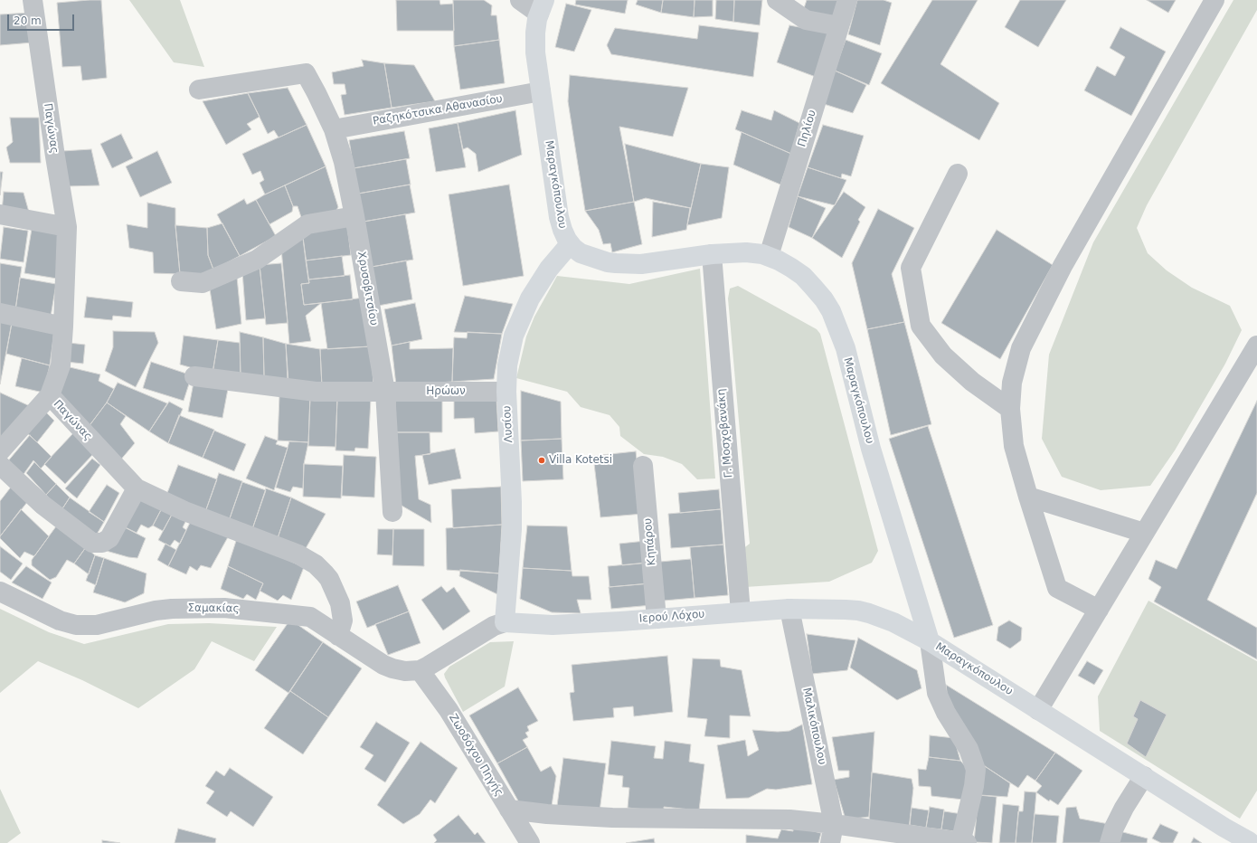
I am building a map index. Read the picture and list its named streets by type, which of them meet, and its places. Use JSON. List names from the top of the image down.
{
  "streets": {
    "main road": ["Μαραγκόπουλου", "Λυσίου", "Ιερού Λόχου"],
    "street": [
      "Ραζηκότσικα Αθανασίου",
      "Παγώνας",
      "Πηλίου",
      "Χρυσοβιτσίου",
      "Ηρώων",
      "Γ. Μοσχοβανάκη",
      "Κηπάρου",
      "Σαμακίας",
      "Μαλικόπουλου",
      "Ζωοδόχου Πηγής"
    ]
  },
  "crossings": [
    ["Ραζηκότσικα Αθανασίου", "Μαραγκόπουλου"],
    ["Ραζηκότσικα Αθανασίου", "Χρυσοβιτσίου"],
    ["Παγώνας", "Σαμακίας"],
    ["Πηλίου", "Μαραγκόπουλου"],
    ["Μαραγκόπουλου", "Λυσίου"],
    ["Μαραγκόπουλου", "Γ. Μοσχοβανάκη"],
    ["Μαραγκόπουλου", "Ιερού Λόχου"],
    ["Χρυσοβιτσίου", "Ηρώων"],
    ["Ηρώων", "Λυσίου"],
    ["Λυσίου", "Ιερού Λόχου"],
    ["Γ. Μοσχοβανάκη", "Ιερού Λόχου"],
    ["Κηπάρου", "Ιερού Λόχου"],
    ["Σαμακίας", "Ιερού Λόχου"],
    ["Σαμακίας", "Ζωοδόχου Πηγής"],
    ["Ιερού Λόχου", "Μαλικόπουλου"],
    ["Ιερού Λόχου", "Ζωοδόχου Πηγής"]
  ],
  "places": ["Villa Kotetsi"],
  "scale_bar": "20 m"
}
